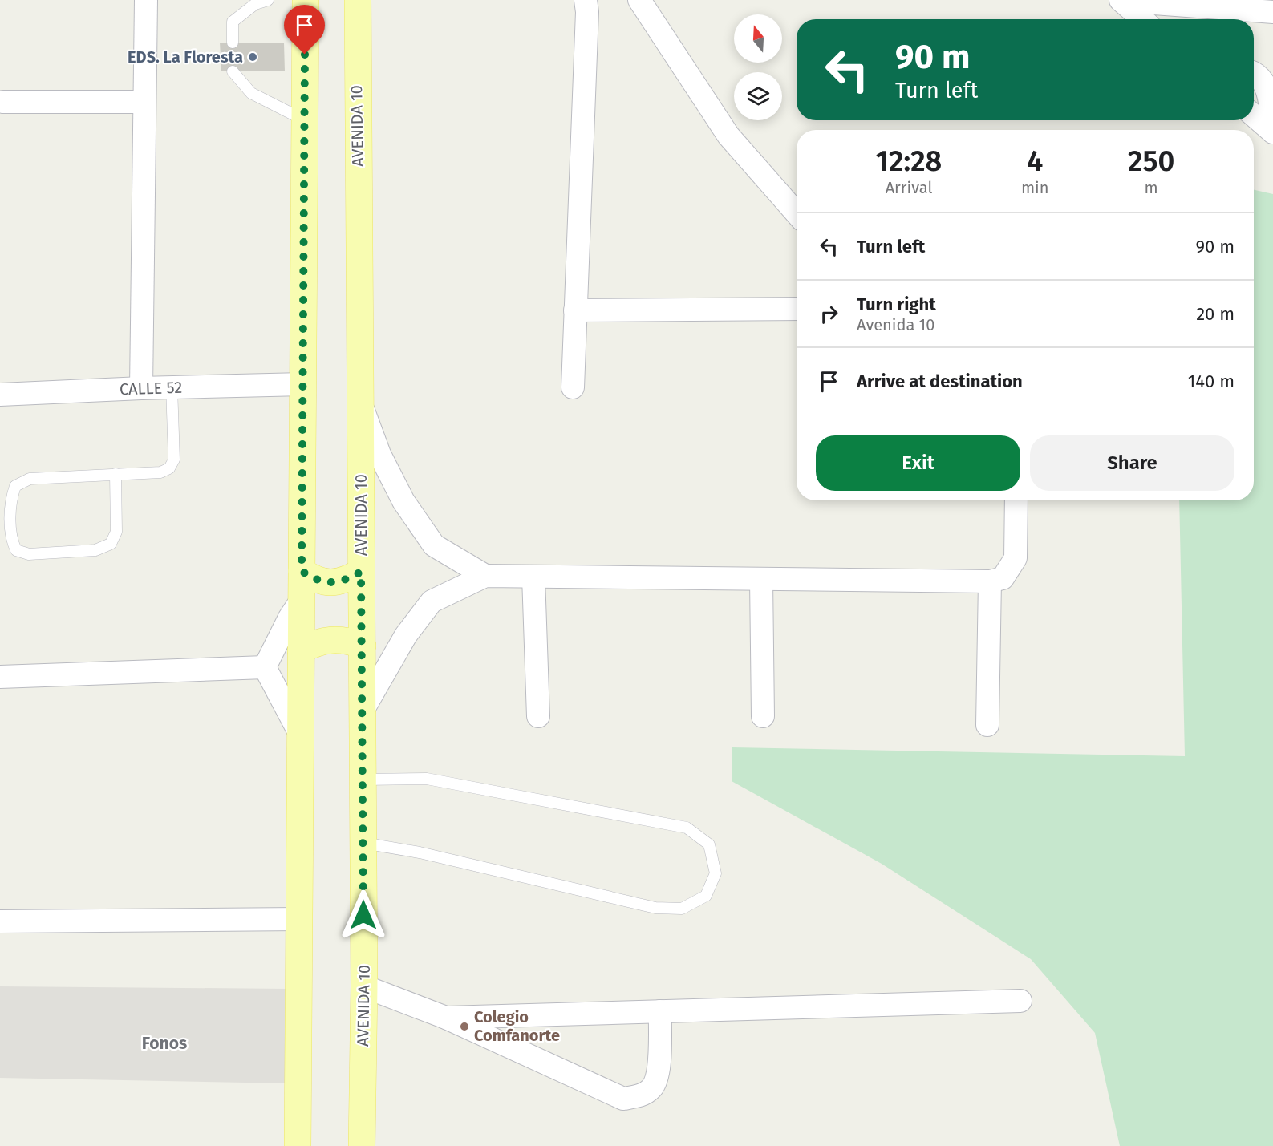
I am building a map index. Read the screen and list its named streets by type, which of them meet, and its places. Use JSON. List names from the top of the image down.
{
  "streets": {
    "main road": ["AVENIDA 10"],
    "street": ["CALLE 52"]
  },
  "districts": ["Fonos"],
  "places": ["EDS. La Floresta", "Colegio Comfanorte"],
  "north": "top",
  "page": {
    "turn": ["90 m", "Turn left"],
    "eta": [
      "12:28",
      "Arrival",
      "4",
      "min",
      "250",
      "m"
    ],
    "list": [
      {
        "name": "Turn left",
        "value": "90 m"
      },
      {
        "name": "Turn right",
        "note": "Avenida 10",
        "value": "20 m"
      },
      {
        "name": "Arrive at destination",
        "value": "140 m"
      }
    ],
    "buttons": ["Exit", "Share"]
  }
}
